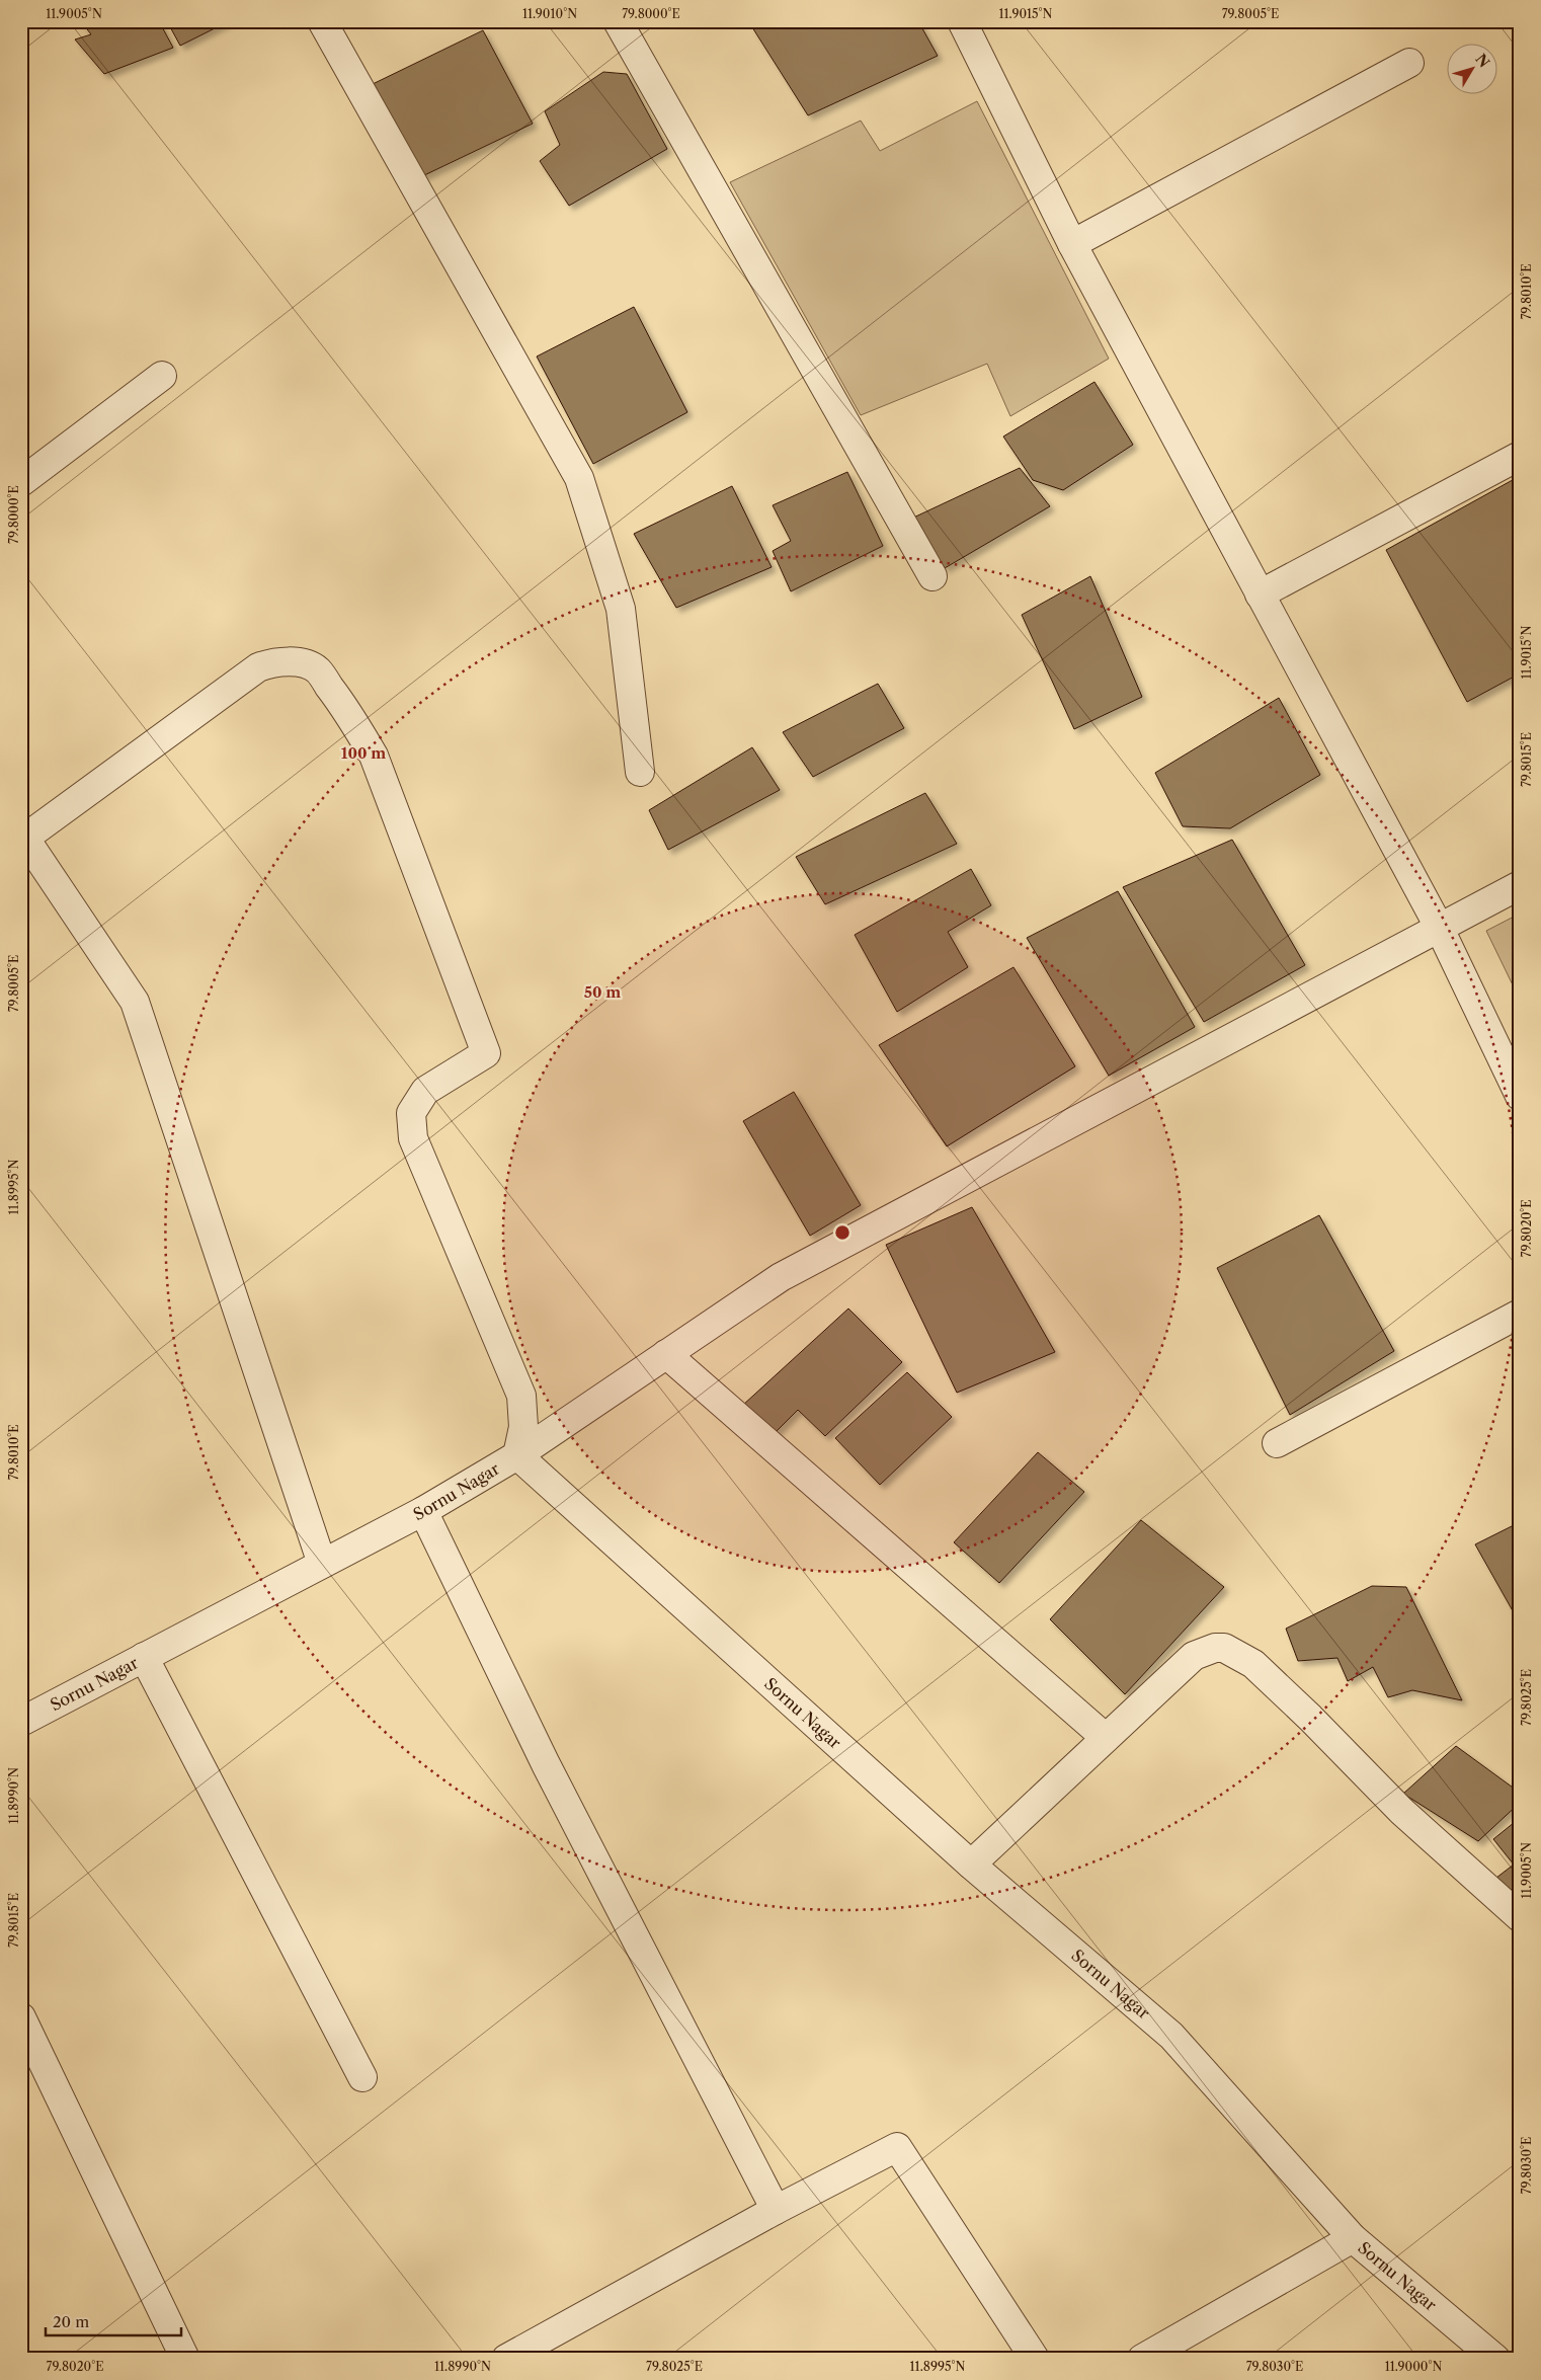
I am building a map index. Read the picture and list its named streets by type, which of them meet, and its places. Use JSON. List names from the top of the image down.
{
  "streets": {
    "street": ["Sornu Nagar"]
  },
  "scale_bar": "20 m",
  "north": "top right",
  "coordinates": [
    "11.9005°N",
    "11.9010°N",
    "79.8000°E",
    "11.9015°N",
    "79.8005°E",
    "79.8010°E",
    "79.8015°E",
    "11.8995°N",
    "79.8020°E",
    "79.8025°E",
    "11.8990°N",
    "79.8030°E",
    "11.9000°N"
  ],
  "rings": ["100 m", "50 m"]
}
